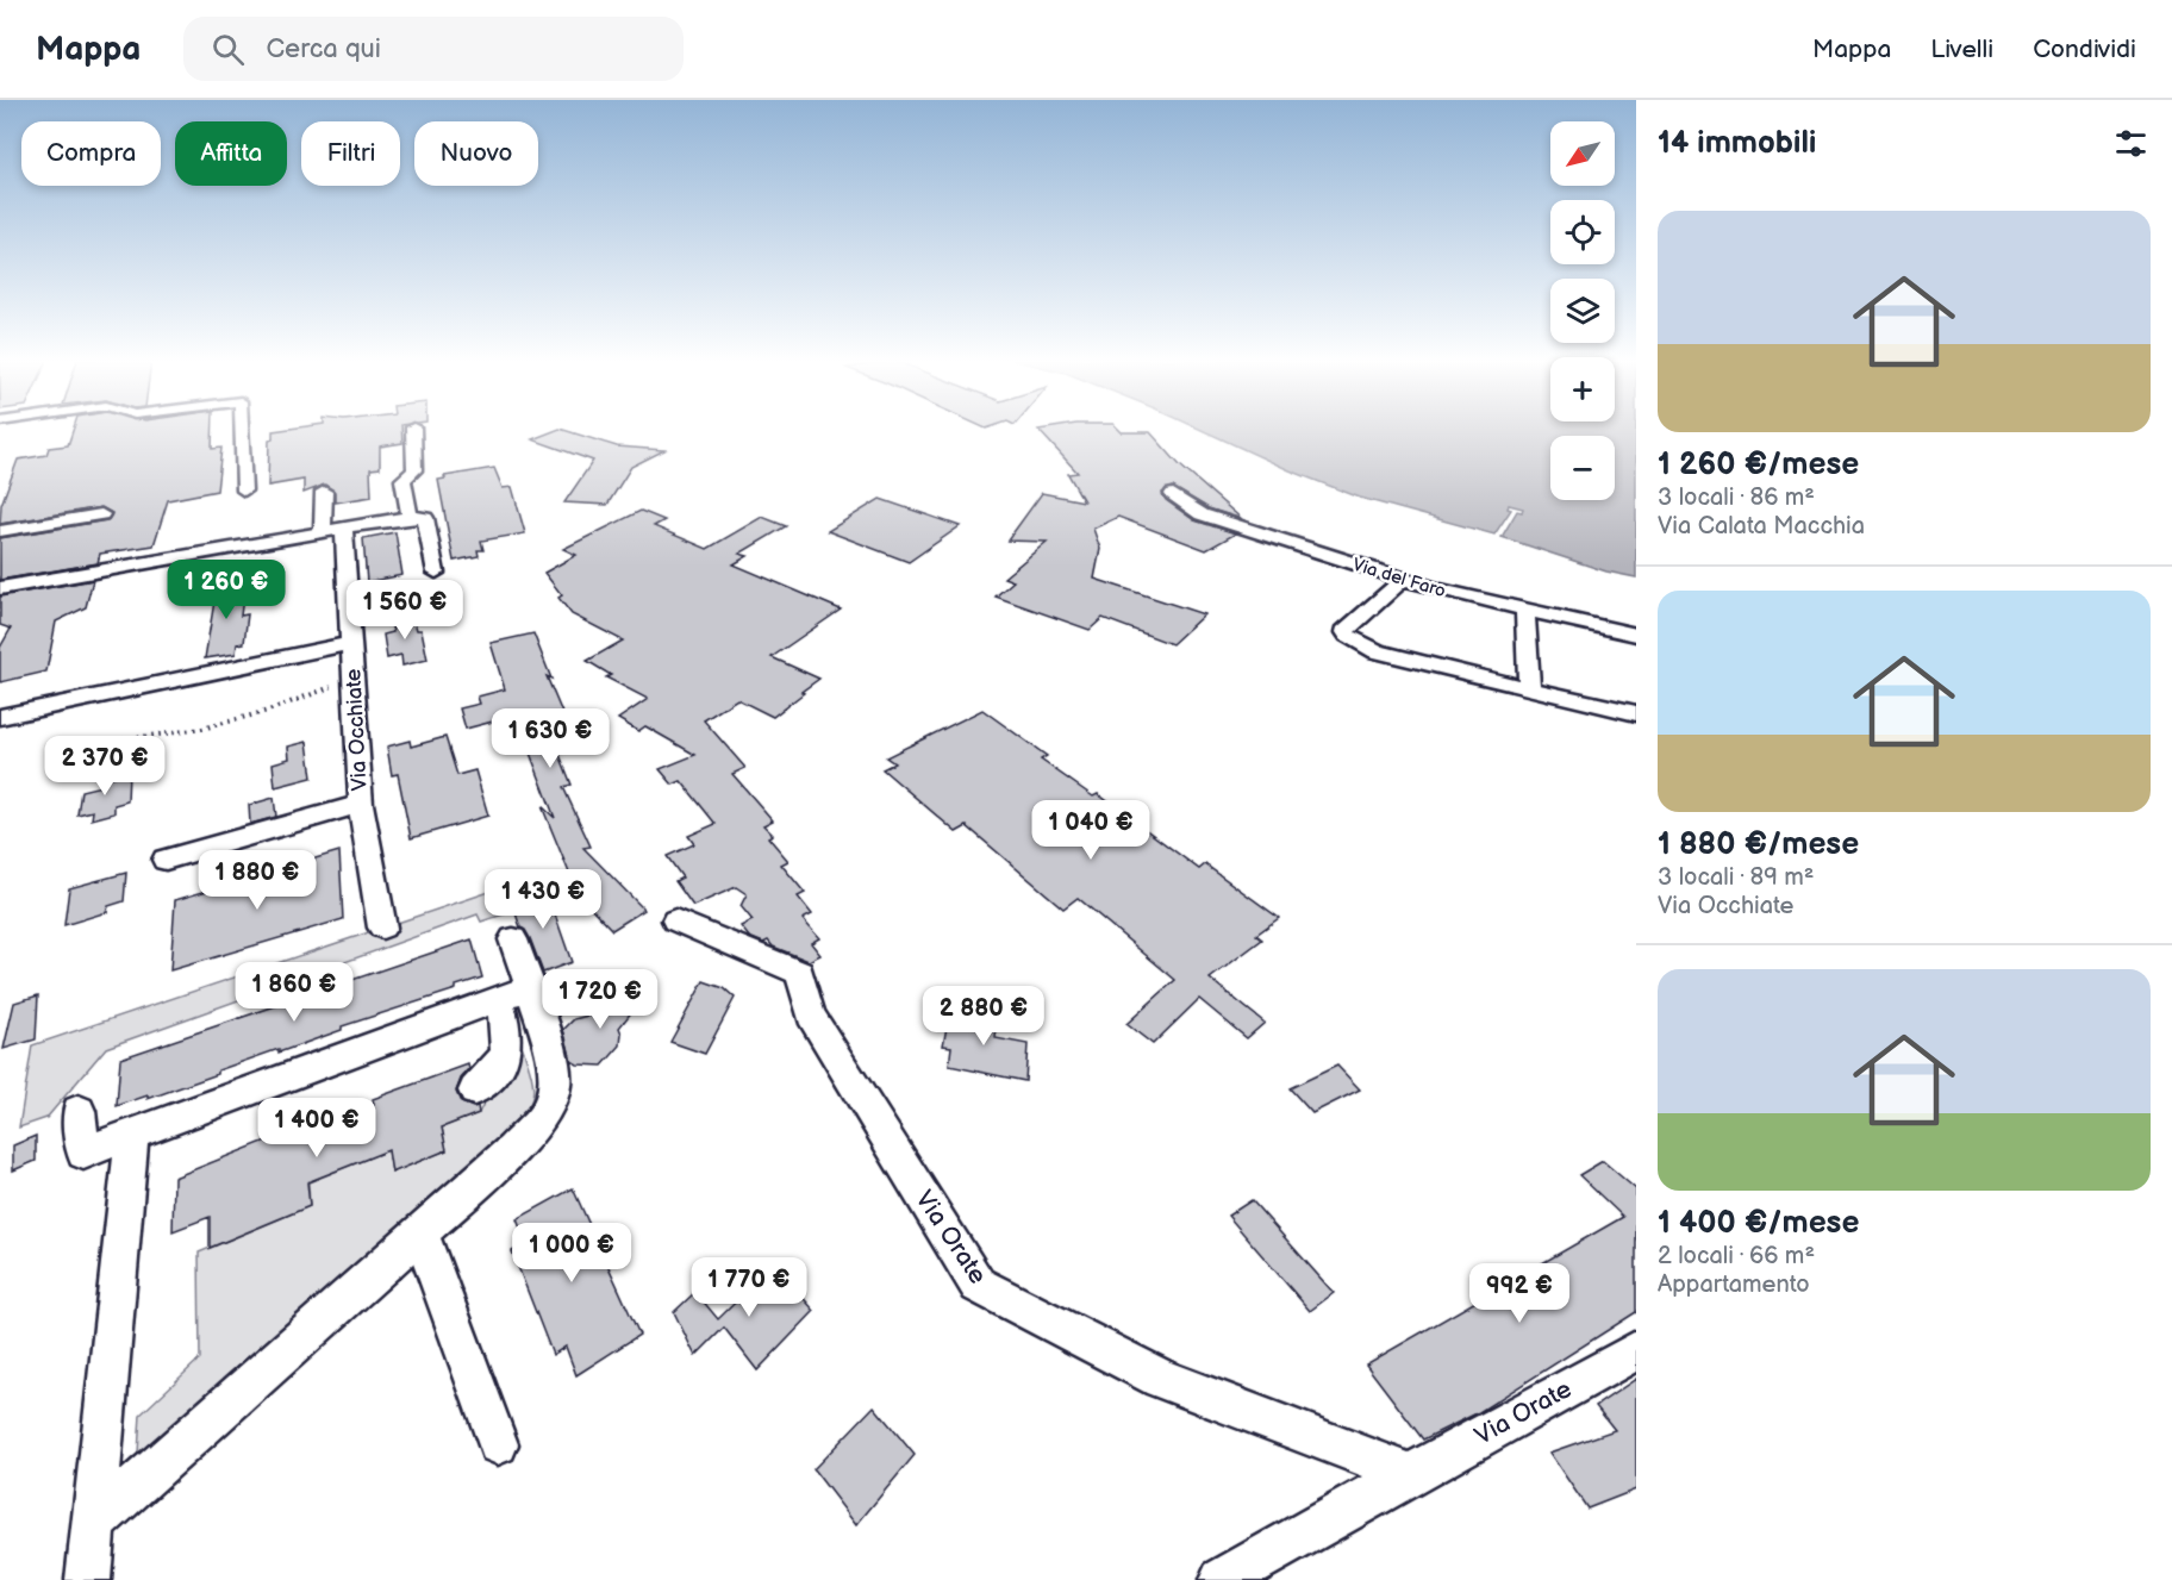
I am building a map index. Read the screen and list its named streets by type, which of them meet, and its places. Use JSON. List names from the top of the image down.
{
  "streets": {
    "street": ["Via del Faro", "Via Occhiate", "Via Orate"]
  },
  "north": "bottom left",
  "page": {
    "header": "Mappa",
    "search": "Cerca qui",
    "nav": ["Mappa", "Livelli", "Condividi"],
    "heading": "14 immobili",
    "map_buttons": ["+", "−"],
    "chip": [
      "Compra",
      "Affitta",
      "Filtri",
      "Nuovo"
    ],
    "list": [
      {
        "name": "1 260 €/mese",
        "note": "3 locali · 86 m² · Via Calata Macchia"
      },
      {
        "name": "1 880 €/mese",
        "note": "3 locali · 89 m² · Via Occhiate"
      },
      {
        "name": "1 400 €/mese",
        "note": "2 locali · 66 m² · Appartamento"
      }
    ],
    "price": [
      "1 260 €",
      "1 560 €",
      "1 630 €",
      "2 370 €",
      "1 040 €",
      "1 880 €",
      "1 430 €",
      "1 860 €",
      "1 720 €",
      "2 880 €",
      "1 400 €",
      "1 000 €",
      "1 770 €",
      "992 €"
    ]
  }
}
